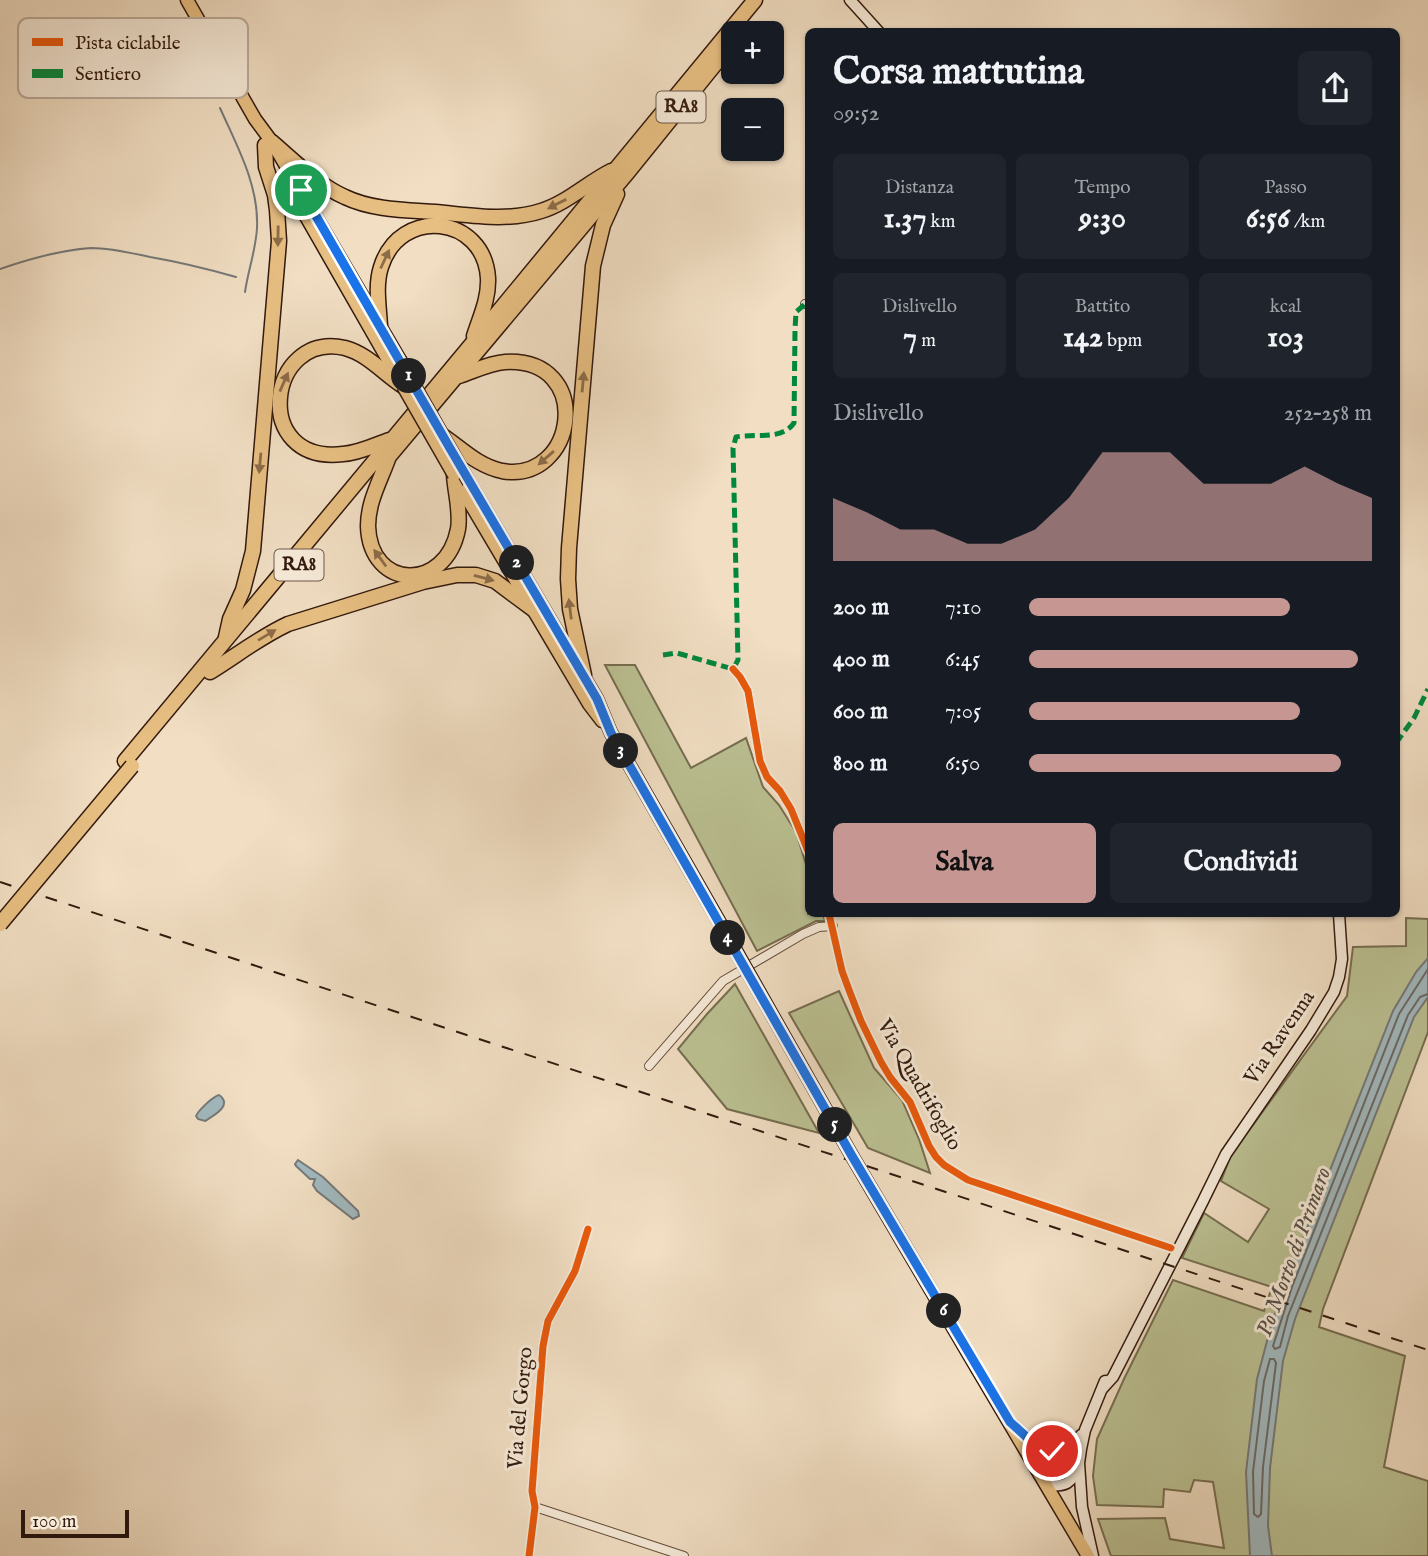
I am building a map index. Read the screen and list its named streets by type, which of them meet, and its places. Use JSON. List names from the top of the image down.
{
  "streets": {
    "highway": ["RA8"],
    "main road": ["Via Ravenna"],
    "street": ["Via Quadrifoglio", "Via del Gorgo"]
  },
  "crossings": [
    ["Via Ravenna", "Via Quadrifoglio"]
  ],
  "water": ["Po Morto di Primaro"],
  "legend": ["Pista ciclabile", "Sentiero"],
  "scale_bar": "100 m",
  "page": {
    "map_buttons": ["+", "−"],
    "heading": ["Corsa mattutina", "09:52"],
    "stats": [
      ["Distanza", "1.37 km"],
      ["Tempo", "9:30"],
      ["Passo", "6:56 /km"],
      ["Dislivello", "7 m"],
      ["Battito", "142 bpm"],
      ["kcal", "103"]
    ],
    "pins": [
      "1",
      "2",
      "3",
      "4",
      "5",
      "6"
    ],
    "chart": ["Dislivello", "252–258 m"],
    "list": [
      {
        "name": "200 m",
        "note": "7:10"
      },
      {
        "name": "400 m",
        "note": "6:45"
      },
      {
        "name": "600 m",
        "note": "7:05"
      },
      {
        "name": "800 m",
        "note": "6:50"
      }
    ],
    "buttons": ["Salva", "Condividi"],
    "scale": "100 m"
  }
}
